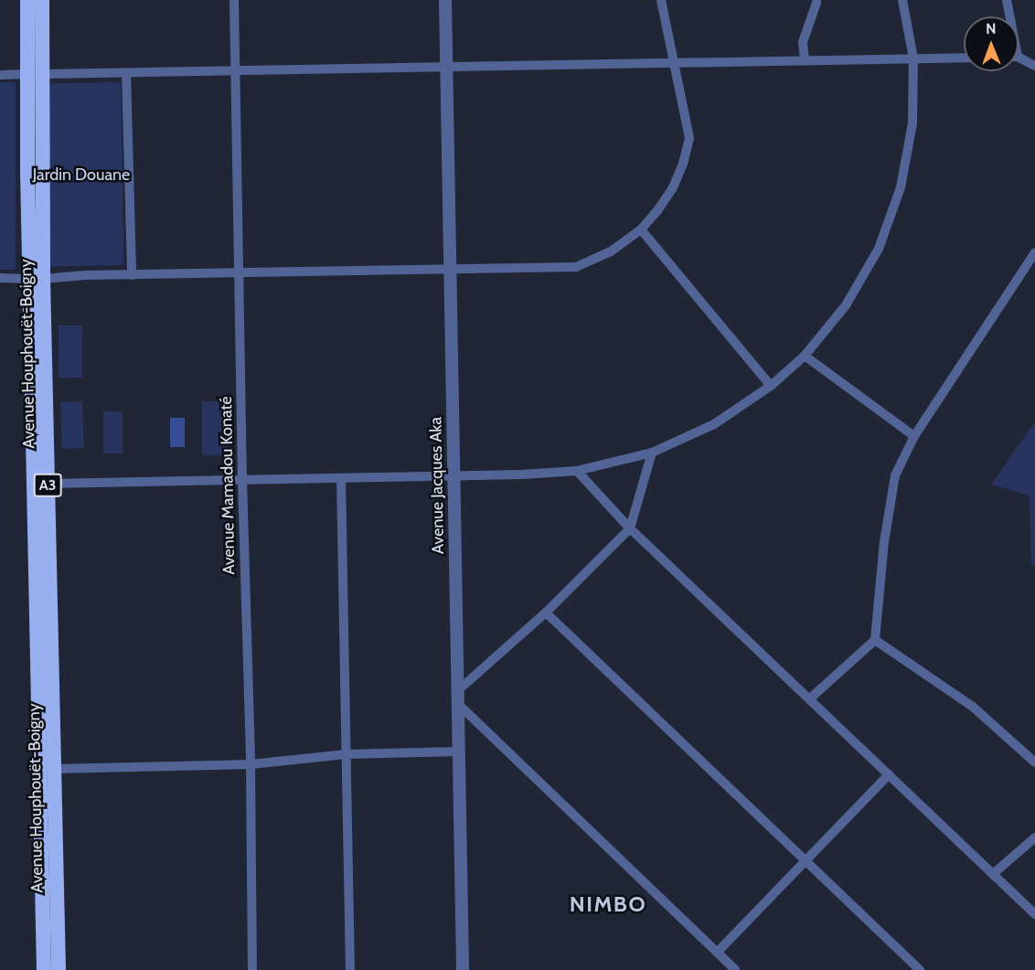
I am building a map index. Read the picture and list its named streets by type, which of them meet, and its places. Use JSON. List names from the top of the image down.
{
  "streets": {
    "highway": ["Avenue Houphouët-Boigny", "A3"],
    "street": ["Avenue Mamadou Konaté", "Avenue Jacques Aka"]
  },
  "districts": ["NIMBO"],
  "parks": ["Jardin Douane"],
  "north": "top"
}
